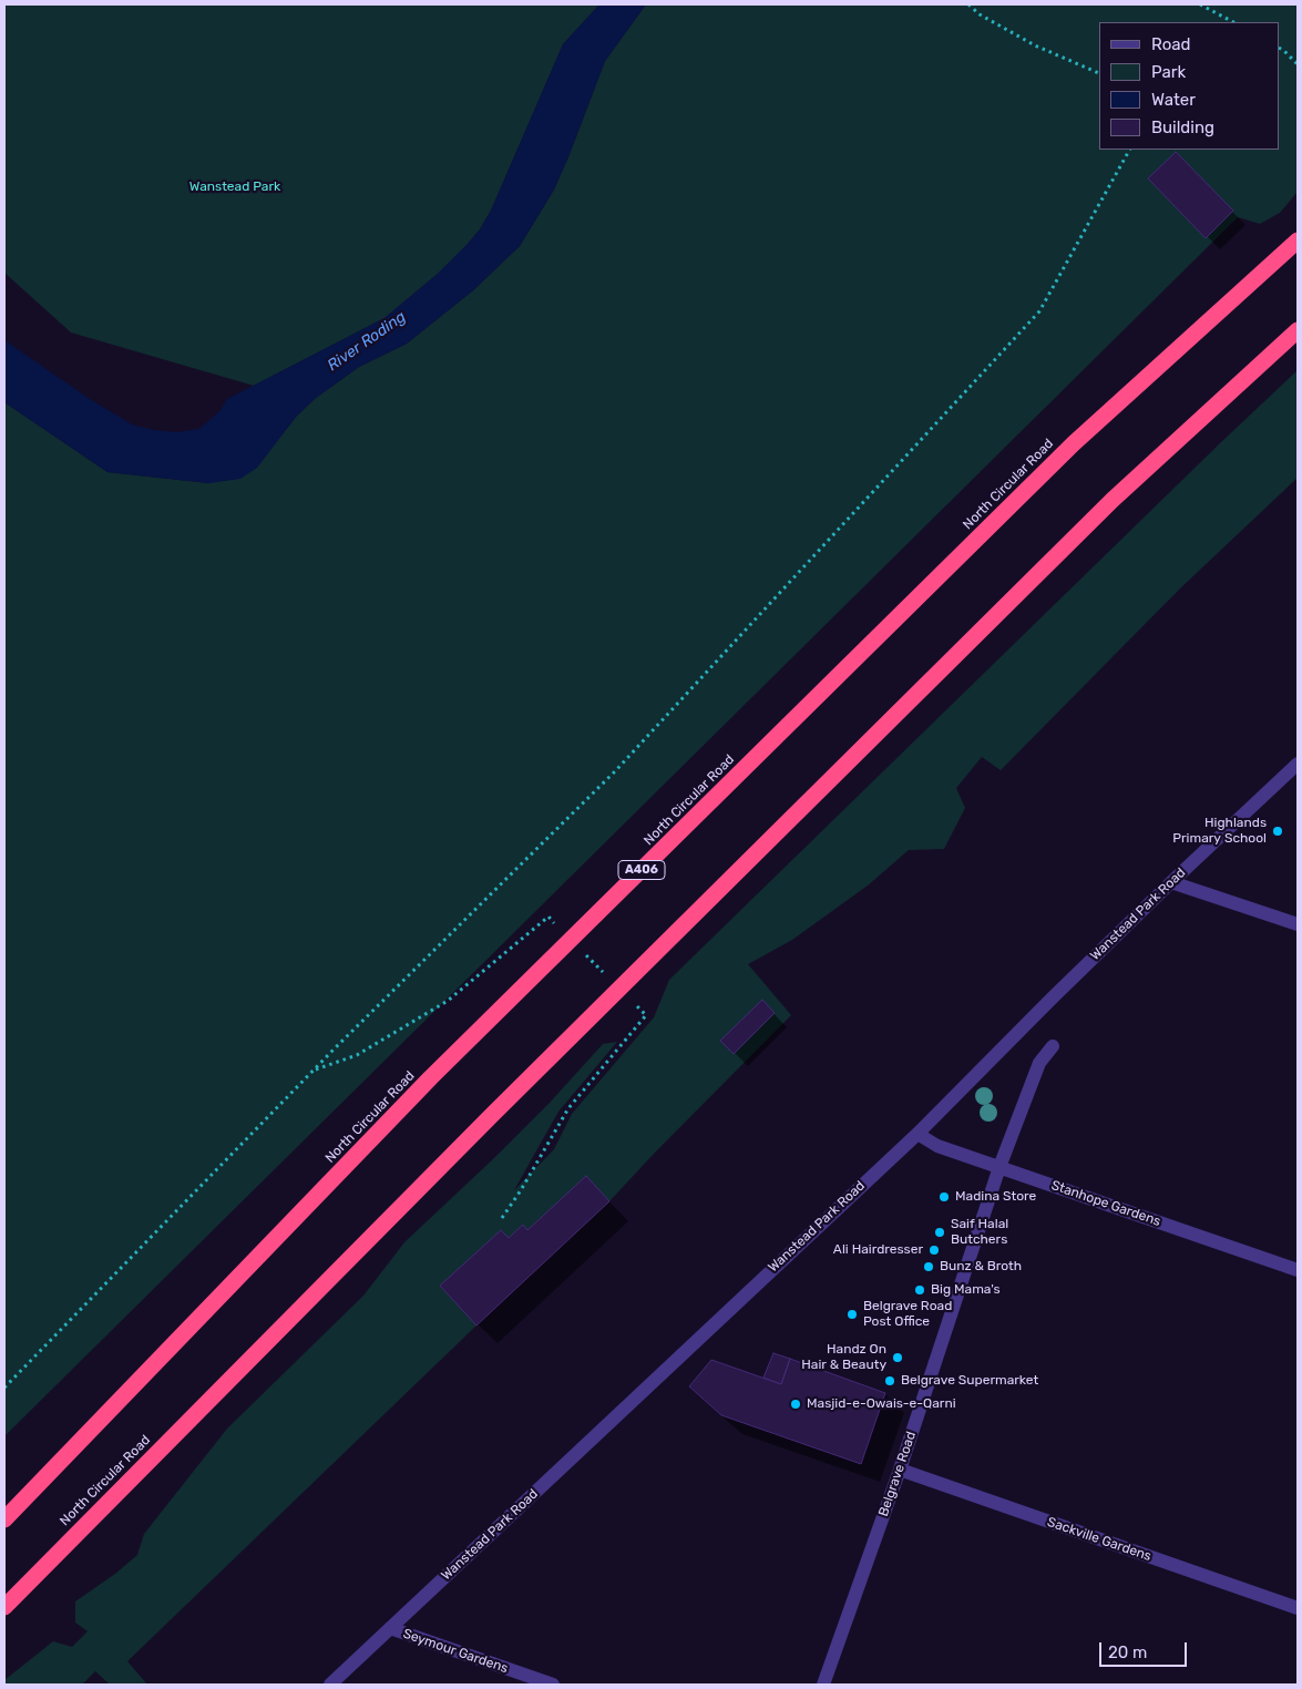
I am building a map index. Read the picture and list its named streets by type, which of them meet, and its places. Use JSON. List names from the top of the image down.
{
  "streets": {
    "highway": ["North Circular Road", "A406"],
    "street": [
      "Wanstead Park Road",
      "Stanhope Gardens",
      "Belgrave Road",
      "Sackville Gardens",
      "Seymour Gardens"
    ]
  },
  "crossings": [
    ["Wanstead Park Road", "Stanhope Gardens"],
    ["Wanstead Park Road", "Seymour Gardens"],
    ["Stanhope Gardens", "Belgrave Road"],
    ["Belgrave Road", "Sackville Gardens"]
  ],
  "water": ["River Roding"],
  "parks": ["Wanstead Park"],
  "places": [
    "Highlands Primary School",
    "Madina Store",
    "Saif Halal Butchers",
    "Ali Hairdresser",
    "Bunz & Broth",
    "Big Mama's",
    "Belgrave Road Post Office",
    "Handz On Hair & Beauty",
    "Belgrave Supermarket",
    "Masjid-e-Owais-e-Qarni"
  ],
  "legend": [
    "Road",
    "Park",
    "Water",
    "Building"
  ],
  "scale_bar": "20 m"
}
